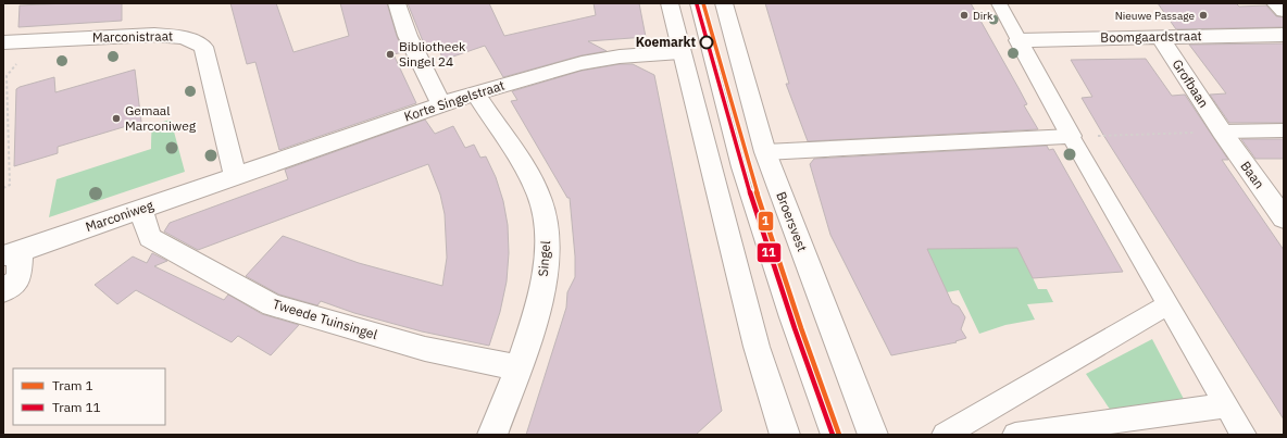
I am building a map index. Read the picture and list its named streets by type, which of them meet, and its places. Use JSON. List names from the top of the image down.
{
  "streets": {
    "street": [
      "Marconistraat",
      "Boomgaardstraat",
      "Grofbaan",
      "Korte Singelstraat",
      "Baan",
      "Marconiweg",
      "Broersvest",
      "Singel",
      "Tweede Tuinsingel"
    ]
  },
  "crossings": [
    ["Marconistraat", "Korte Singelstraat"],
    ["Marconistraat", "Marconiweg"],
    ["Boomgaardstraat", "Grofbaan"],
    ["Grofbaan", "Baan"],
    ["Korte Singelstraat", "Marconiweg"],
    ["Korte Singelstraat", "Singel"],
    ["Marconiweg", "Tweede Tuinsingel"],
    ["Singel", "Tweede Tuinsingel"]
  ],
  "places": [
    "Dirk",
    "Nieuwe Passage",
    "Koemarkt",
    "Bibliotheek Singel 24",
    "Gemaal Marconiweg"
  ],
  "lines": ["tram line 1", "tram line 11"],
  "legend": ["Tram 1", "Tram 11"]
}
